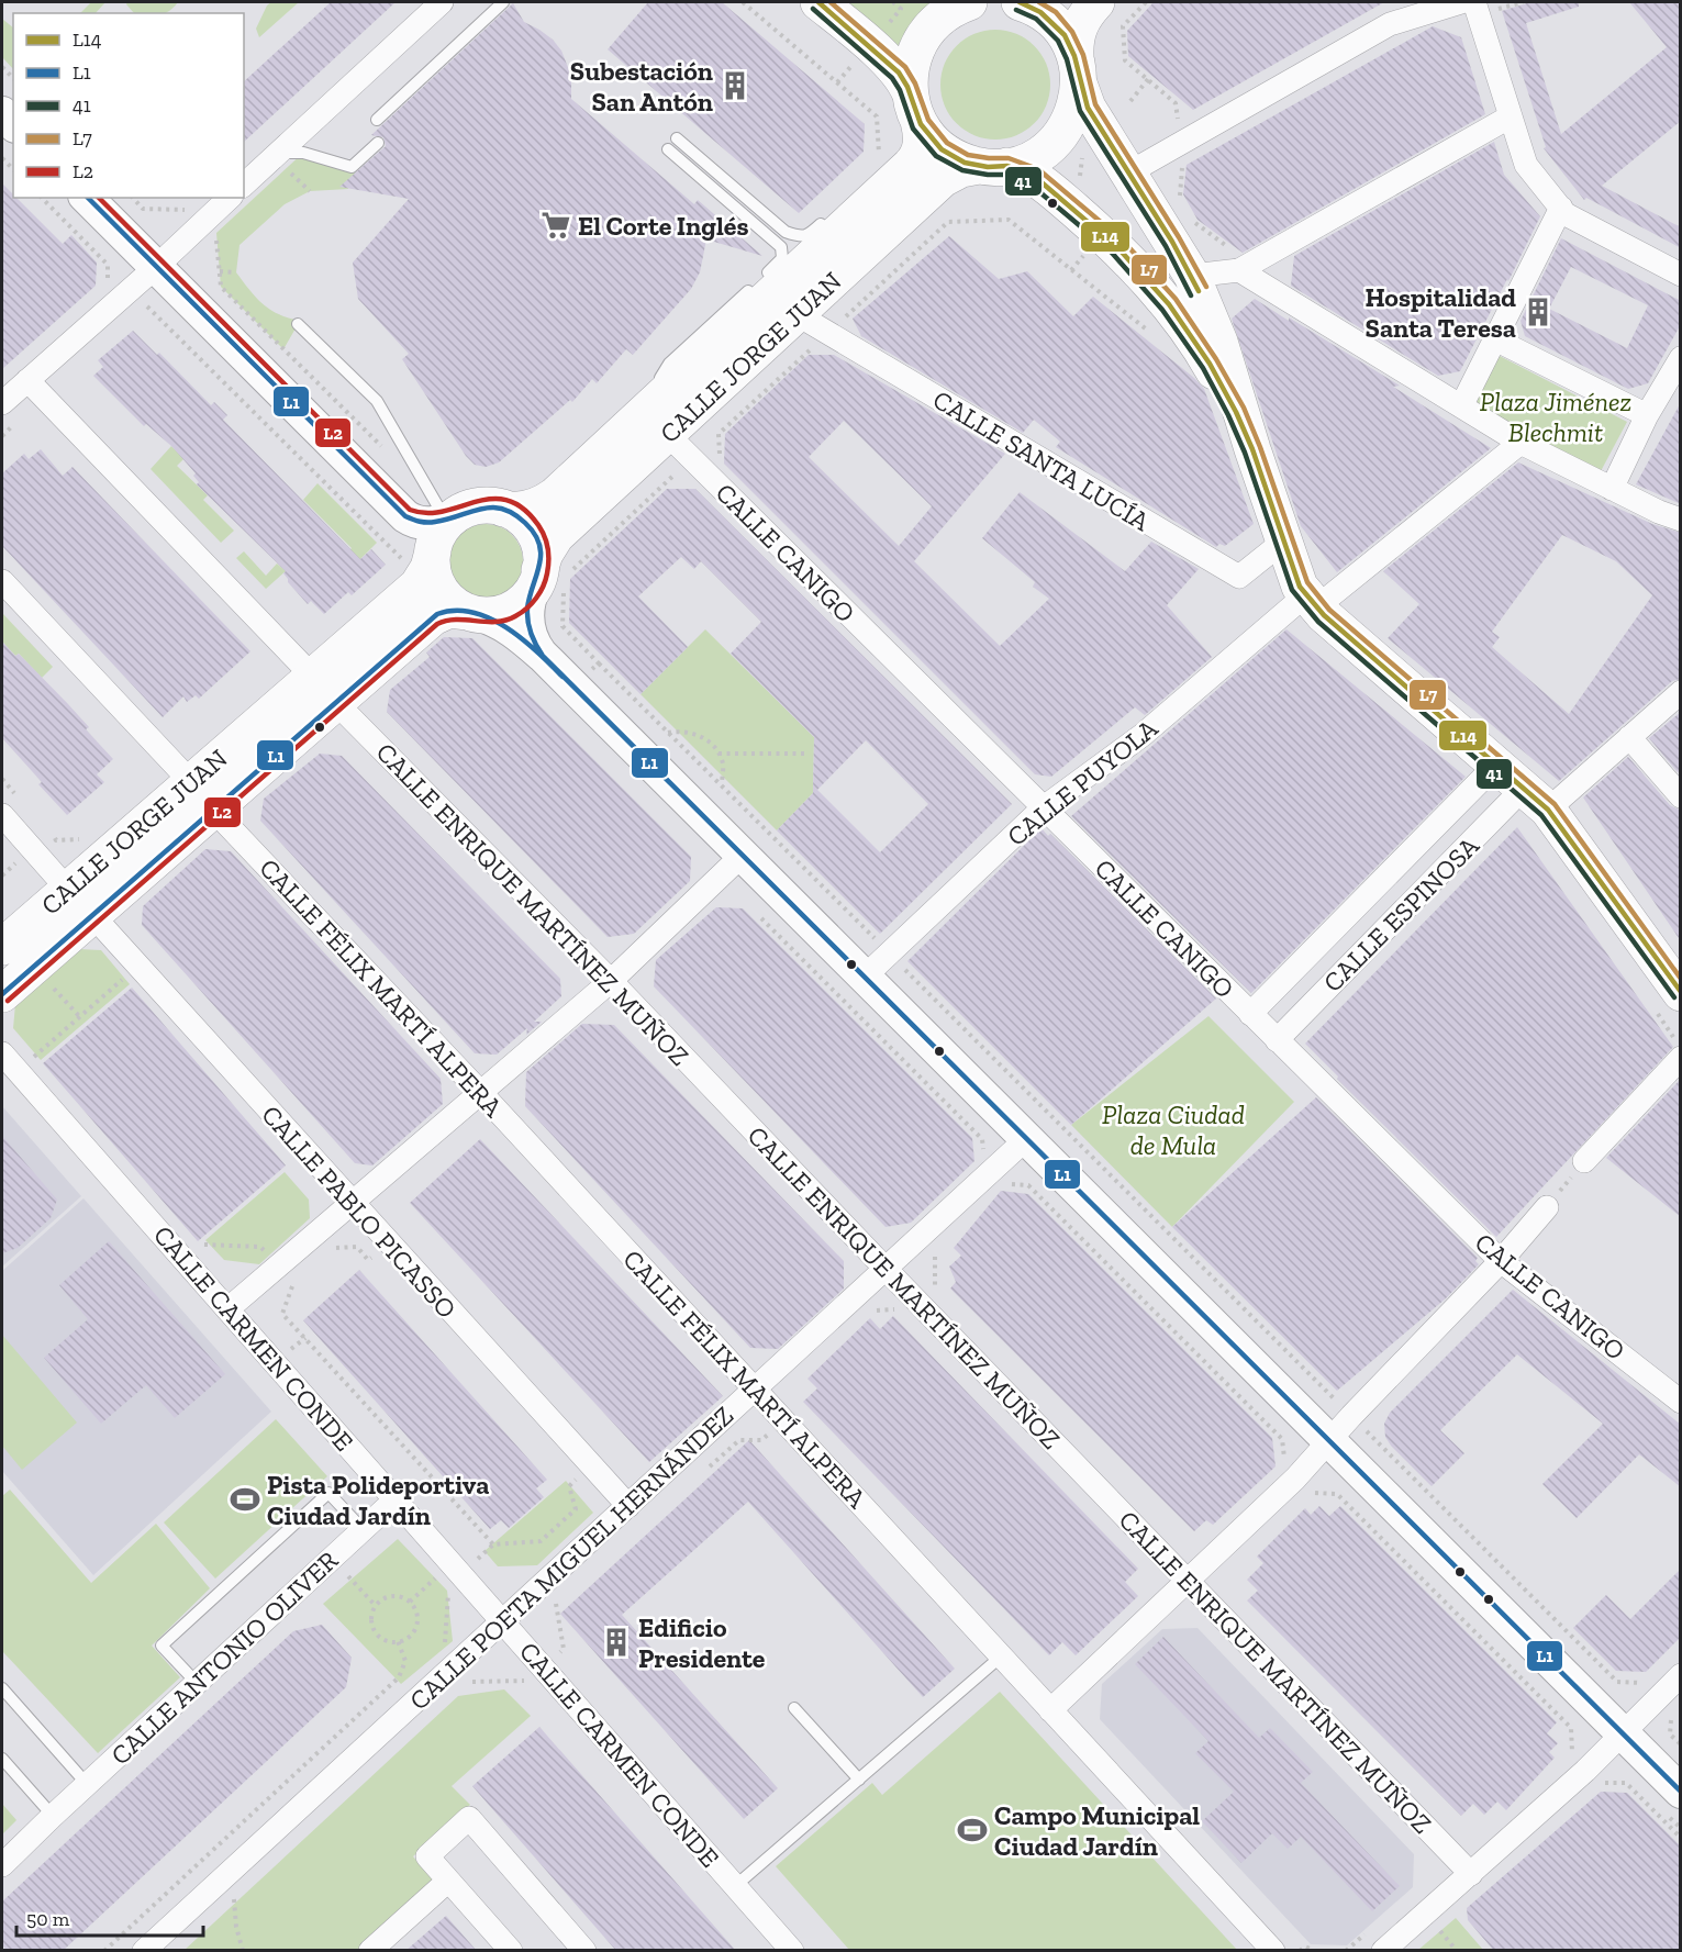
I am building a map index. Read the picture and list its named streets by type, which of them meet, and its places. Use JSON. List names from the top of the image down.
{
  "streets": {
    "main road": ["CALLE JORGE JUAN"],
    "street": [
      "CALLE SANTA LUCÍA",
      "CALLE CANIGO",
      "CALLE PUYOLA",
      "CALLE ENRIQUE MARTÍNEZ MUÑOZ",
      "CALLE ESPINOSA",
      "CALLE FÉLIX MARTÍ ALPERA",
      "CALLE PABLO PICASSO",
      "CALLE CARMEN CONDE",
      "CALLE POETA MIGUEL HERNÁNDEZ",
      "CALLE ANTONIO OLIVER"
    ]
  },
  "crossings": [
    ["CALLE JORGE JUAN", "CALLE SANTA LUCÍA"],
    ["CALLE JORGE JUAN", "CALLE CANIGO"],
    ["CALLE JORGE JUAN", "CALLE ENRIQUE MARTÍNEZ MUÑOZ"],
    ["CALLE JORGE JUAN", "CALLE FÉLIX MARTÍ ALPERA"],
    ["CALLE JORGE JUAN", "CALLE PABLO PICASSO"],
    ["CALLE CANIGO", "CALLE PUYOLA"],
    ["CALLE CANIGO", "CALLE ESPINOSA"],
    ["CALLE ENRIQUE MARTÍNEZ MUÑOZ", "CALLE POETA MIGUEL HERNÁNDEZ"],
    ["CALLE FÉLIX MARTÍ ALPERA", "CALLE POETA MIGUEL HERNÁNDEZ"],
    ["CALLE PABLO PICASSO", "CALLE POETA MIGUEL HERNÁNDEZ"],
    ["CALLE CARMEN CONDE", "CALLE POETA MIGUEL HERNÁNDEZ"],
    ["CALLE CARMEN CONDE", "CALLE ANTONIO OLIVER"]
  ],
  "parks": ["Plaza Jiménez Blechmit", "Plaza Ciudad de Mula"],
  "places": {
    "building": ["Subestación San Antón", "Hospitalidad Santa Teresa", "Edificio Presidente"],
    "supermarket": ["El Corte Inglés"],
    "sports": ["Pista Polideportiva Ciudad Jardín", "Campo Municipal Ciudad Jardín"]
  },
  "lines": [
    "transit line L14",
    "transit line L7",
    "transit line 41",
    "transit line L1",
    "transit line L2"
  ],
  "legend": [
    "L14",
    "L1",
    "41",
    "L7",
    "L2"
  ],
  "scale_bar": "50 m"
}
